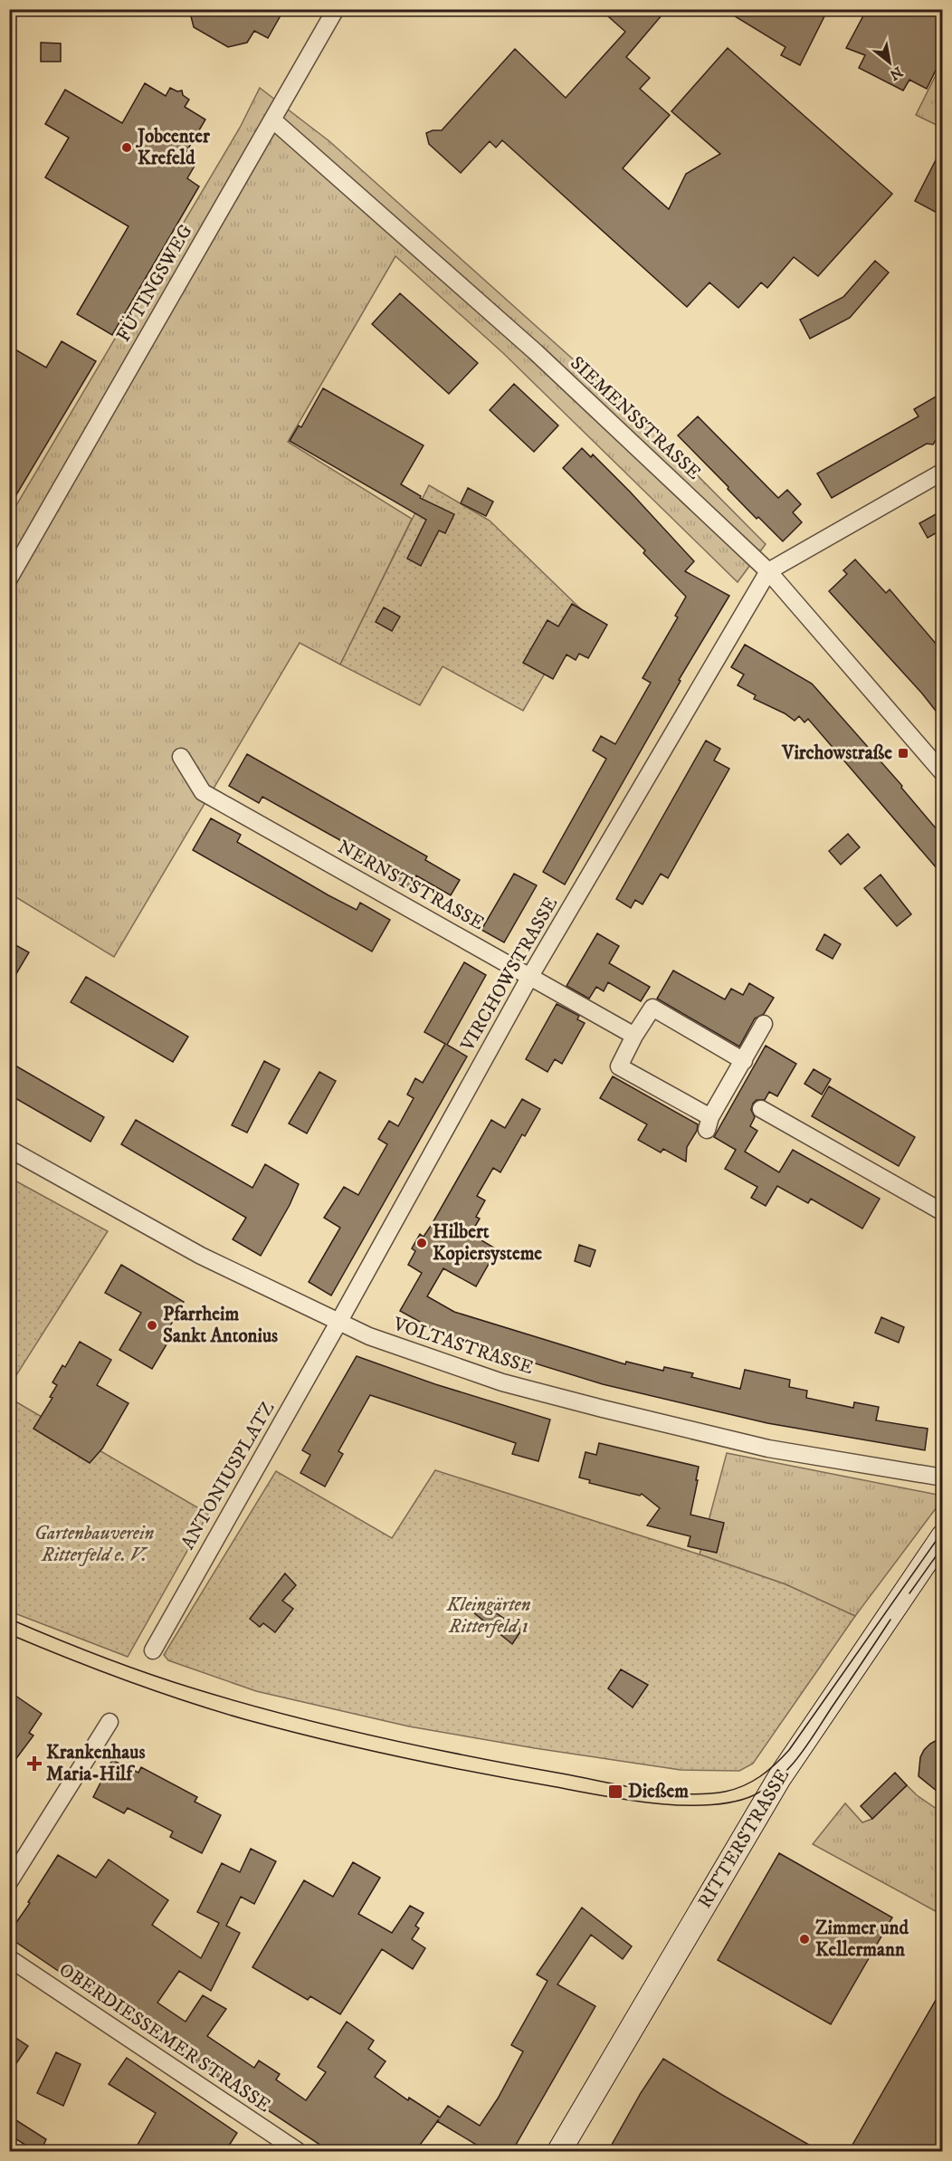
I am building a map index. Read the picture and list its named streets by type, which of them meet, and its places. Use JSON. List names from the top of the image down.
{
  "streets": {
    "main road": ["RITTERSTRASSE"],
    "street": [
      "FÜTINGSWEG",
      "SIEMENSSTRASSE",
      "NERNSTSTRASSE",
      "VIRCHOWSTRASSE",
      "VOLTASTRASSE",
      "ANTONIUSPLATZ",
      "OBERDIESSEMER STRASSE"
    ]
  },
  "crossings": [
    ["FÜTINGSWEG", "SIEMENSSTRASSE"],
    ["SIEMENSSTRASSE", "VIRCHOWSTRASSE"],
    ["NERNSTSTRASSE", "VIRCHOWSTRASSE"],
    ["VIRCHOWSTRASSE", "VOLTASTRASSE"],
    ["VIRCHOWSTRASSE", "ANTONIUSPLATZ"],
    ["VOLTASTRASSE", "ANTONIUSPLATZ"]
  ],
  "parks": ["Gartenbauverein Ritterfeld e. V.", "Kleingärten Ritterfeld 1"],
  "places": {
    "other": [
      "Jobcenter Krefeld",
      "Hilbert Kopiersysteme",
      "Pfarrheim Sankt Antonius",
      "Zimmer und Kellermann"
    ],
    "transit": ["Virchowstraße", "Dießem"],
    "health": ["Krankenhaus Maria-Hilf"]
  },
  "north": "bottom right"
}
